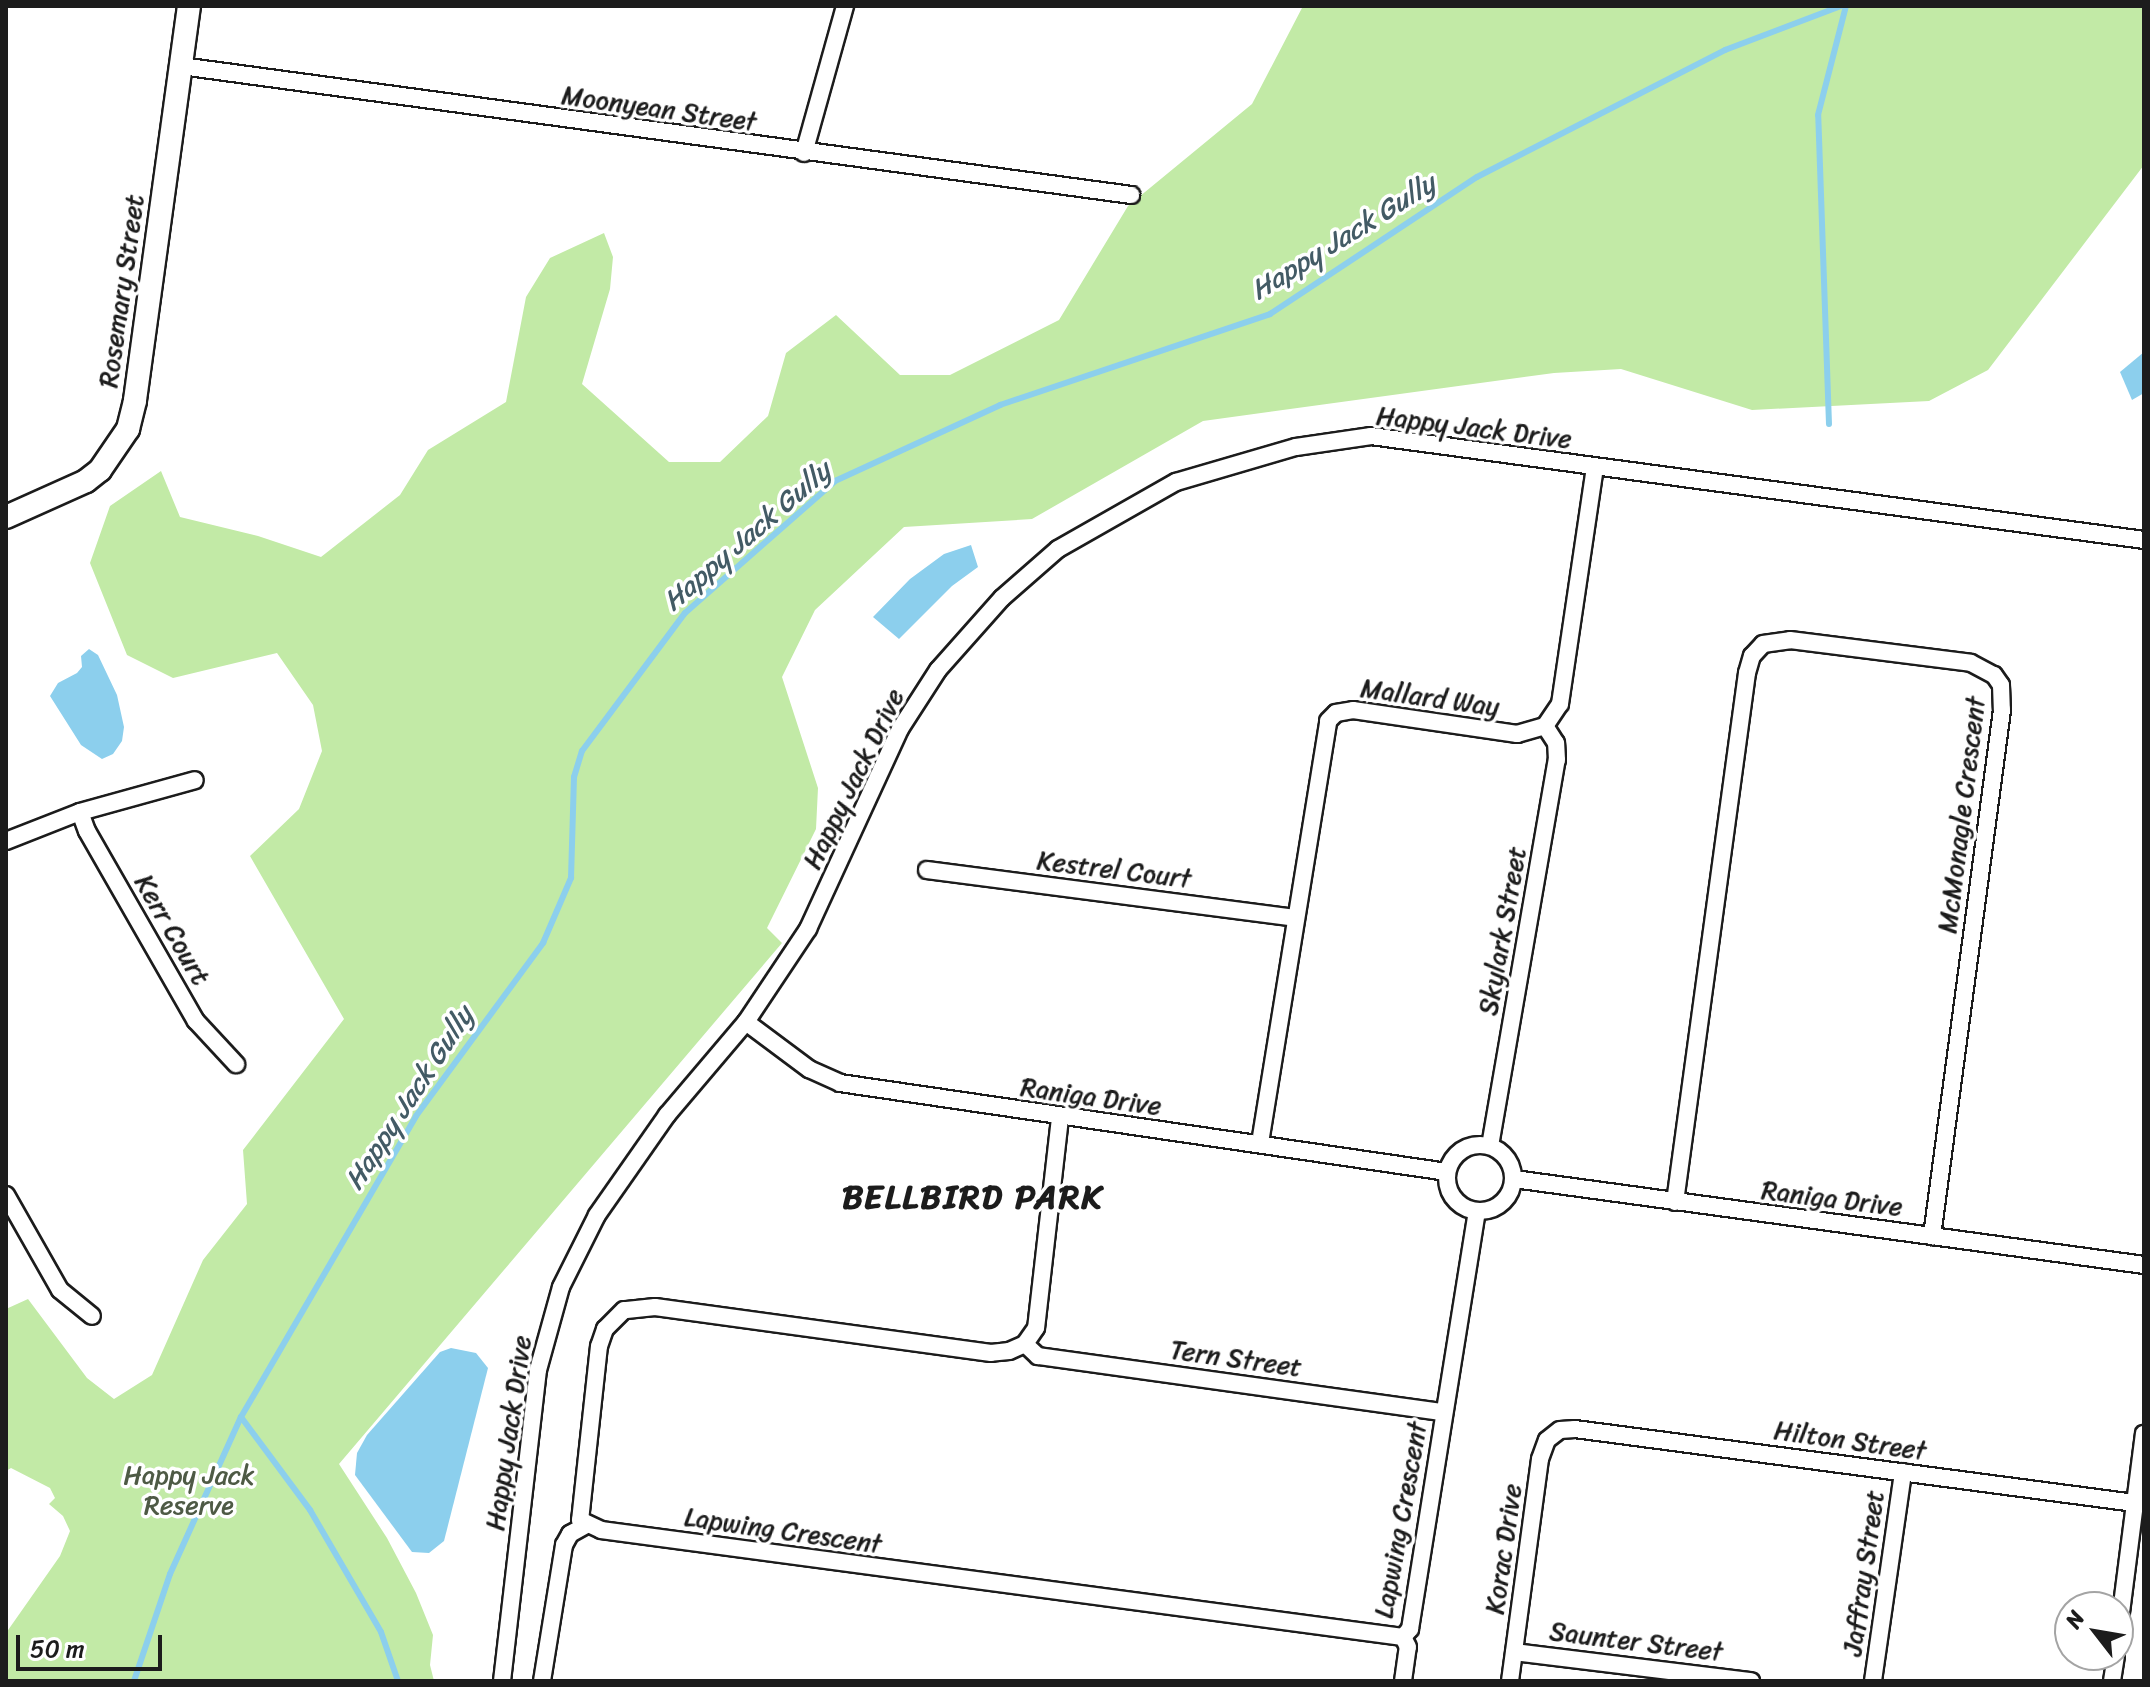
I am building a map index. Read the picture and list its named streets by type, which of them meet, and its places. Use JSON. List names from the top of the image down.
{
  "streets": {
    "street": [
      "Moonyean Street",
      "Rosemary Street",
      "Happy Jack Drive",
      "Mallard Way",
      "McMonagle Crescent",
      "Kestrel Court",
      "Kerr Court",
      "Skylark Street",
      "Raniga Drive",
      "Tern Street",
      "Hilton Street",
      "Lapwing Crescent",
      "Korac Drive",
      "Jaffray Street",
      "Saunter Street"
    ]
  },
  "crossings": [
    ["Moonyean Street", "Rosemary Street"],
    ["Happy Jack Drive", "Raniga Drive"],
    ["Mallard Way", "Kestrel Court"],
    ["Mallard Way", "Skylark Street"],
    ["Mallard Way", "Raniga Drive"],
    ["McMonagle Crescent", "Raniga Drive"],
    ["Skylark Street", "Raniga Drive"],
    ["Skylark Street", "Lapwing Crescent"],
    ["Raniga Drive", "Lapwing Crescent"],
    ["Tern Street", "Lapwing Crescent"],
    ["Hilton Street", "Korac Drive"],
    ["Hilton Street", "Jaffray Street"],
    ["Korac Drive", "Saunter Street"]
  ],
  "districts": ["BELLBIRD PARK"],
  "water": ["Happy Jack Gully"],
  "parks": ["Happy Jack Reserve"],
  "scale_bar": "50 m",
  "north": "top left"
}
